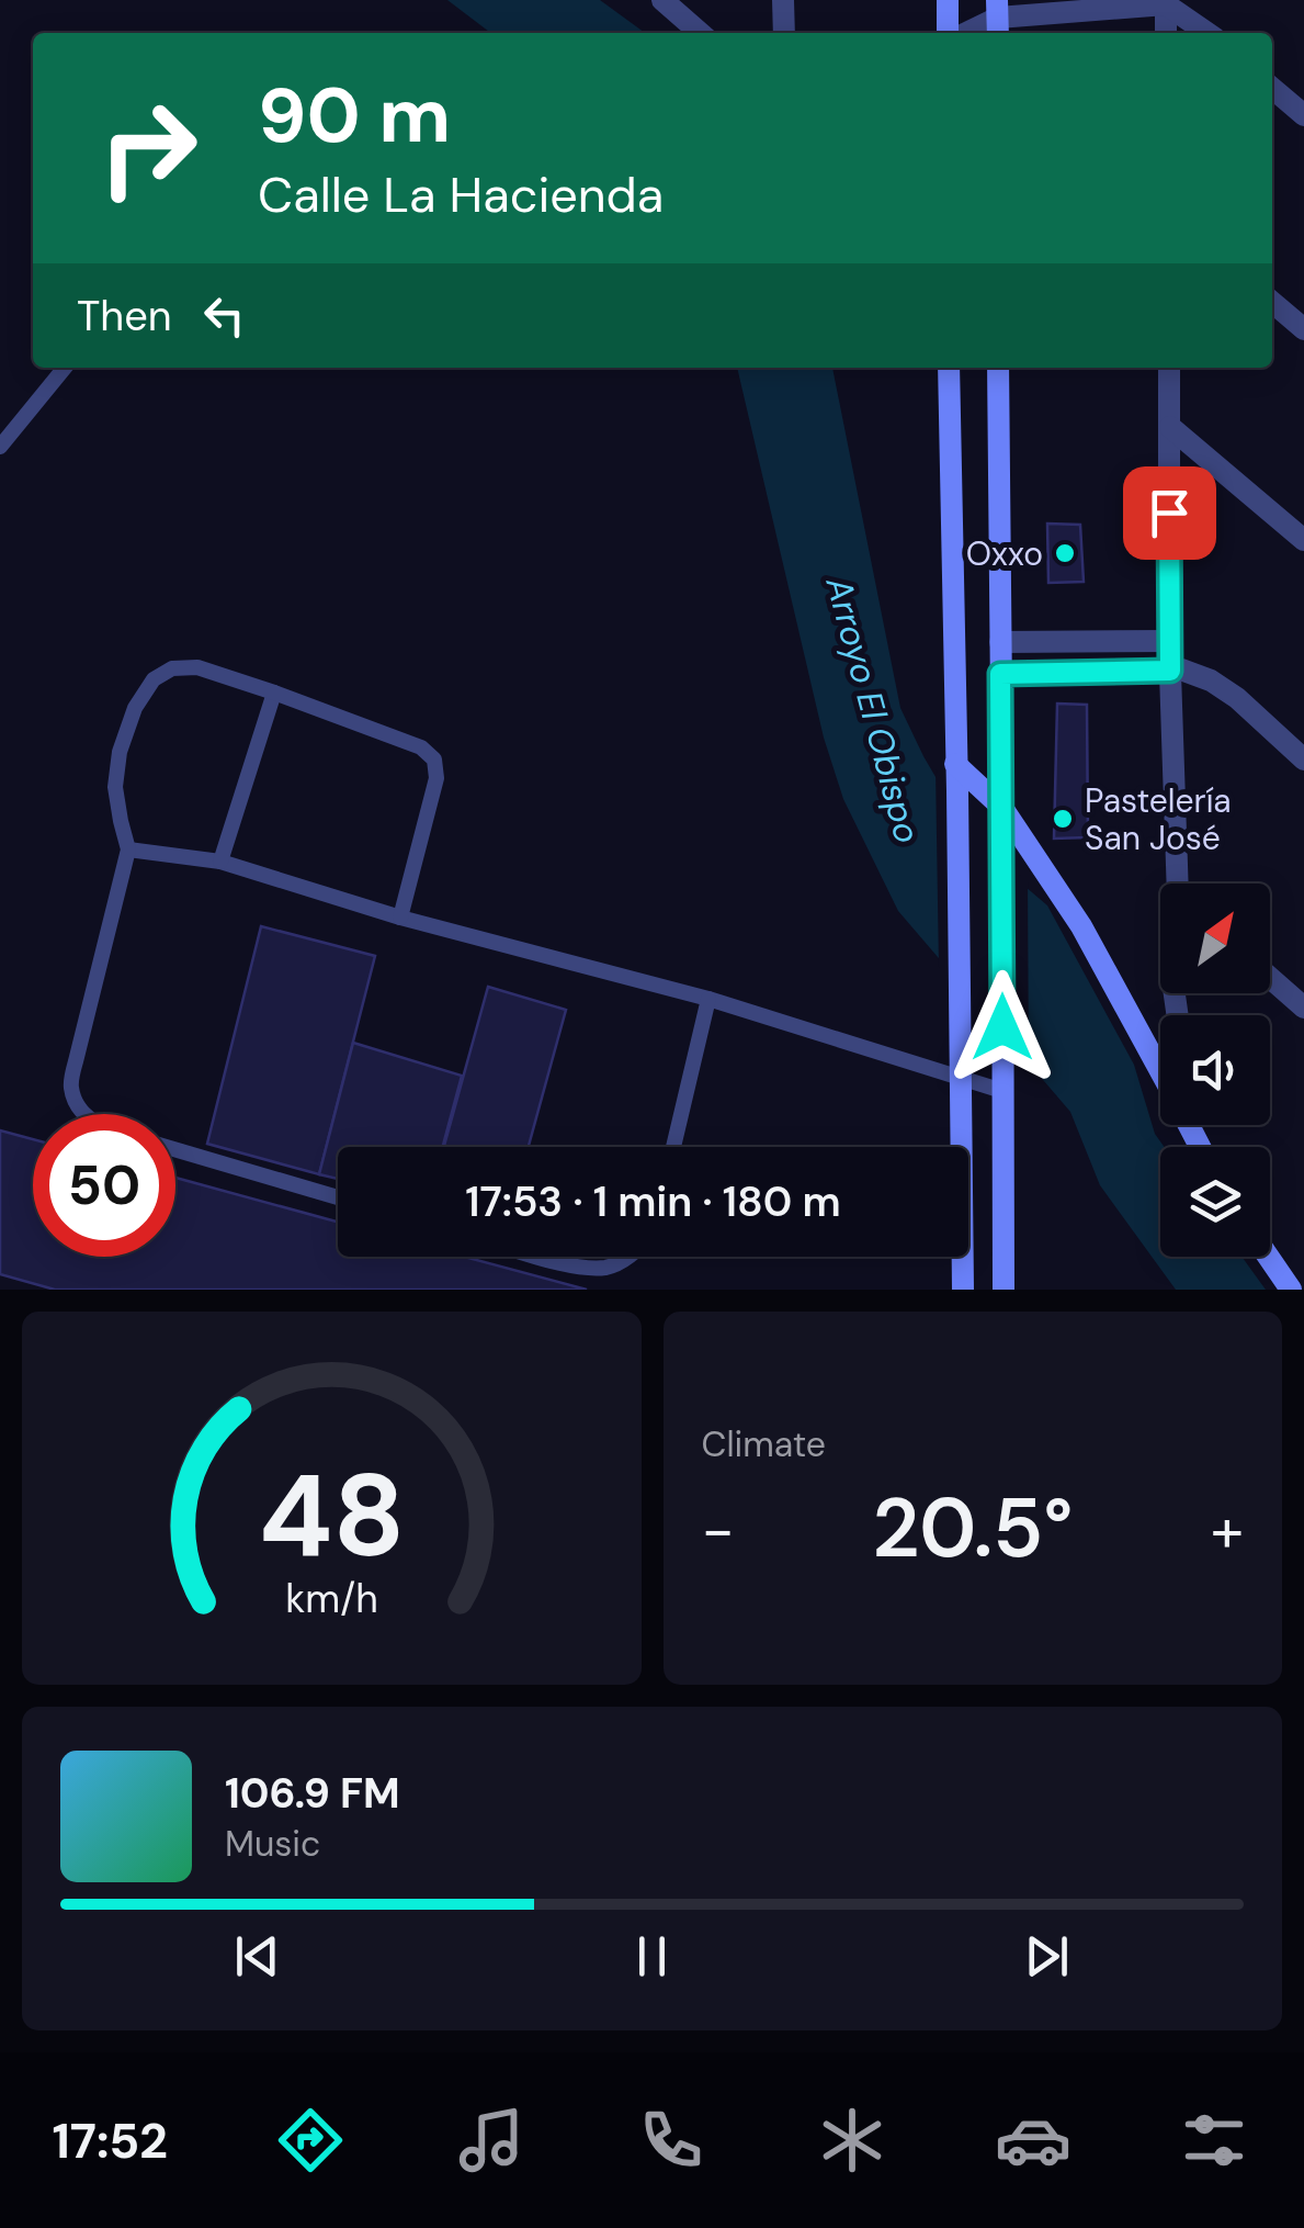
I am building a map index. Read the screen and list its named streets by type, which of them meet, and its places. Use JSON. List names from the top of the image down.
{
  "water": ["Arroyo El Obispo"],
  "places": ["Oxxo", "Pastelería San José"],
  "north": "top right",
  "page": {
    "turn": ["90 m", "Calle La Hacienda"],
    "then": "Then",
    "limit": "50",
    "trip": "17:53 · 1 min · 180 m",
    "tile": "Climate",
    "heat": ["−", "20.5°", "+"],
    "song": ["106.9 FM", "Music"],
    "tabs": "17:52",
    "gauge": ["48", "km/h"]
  }
}
